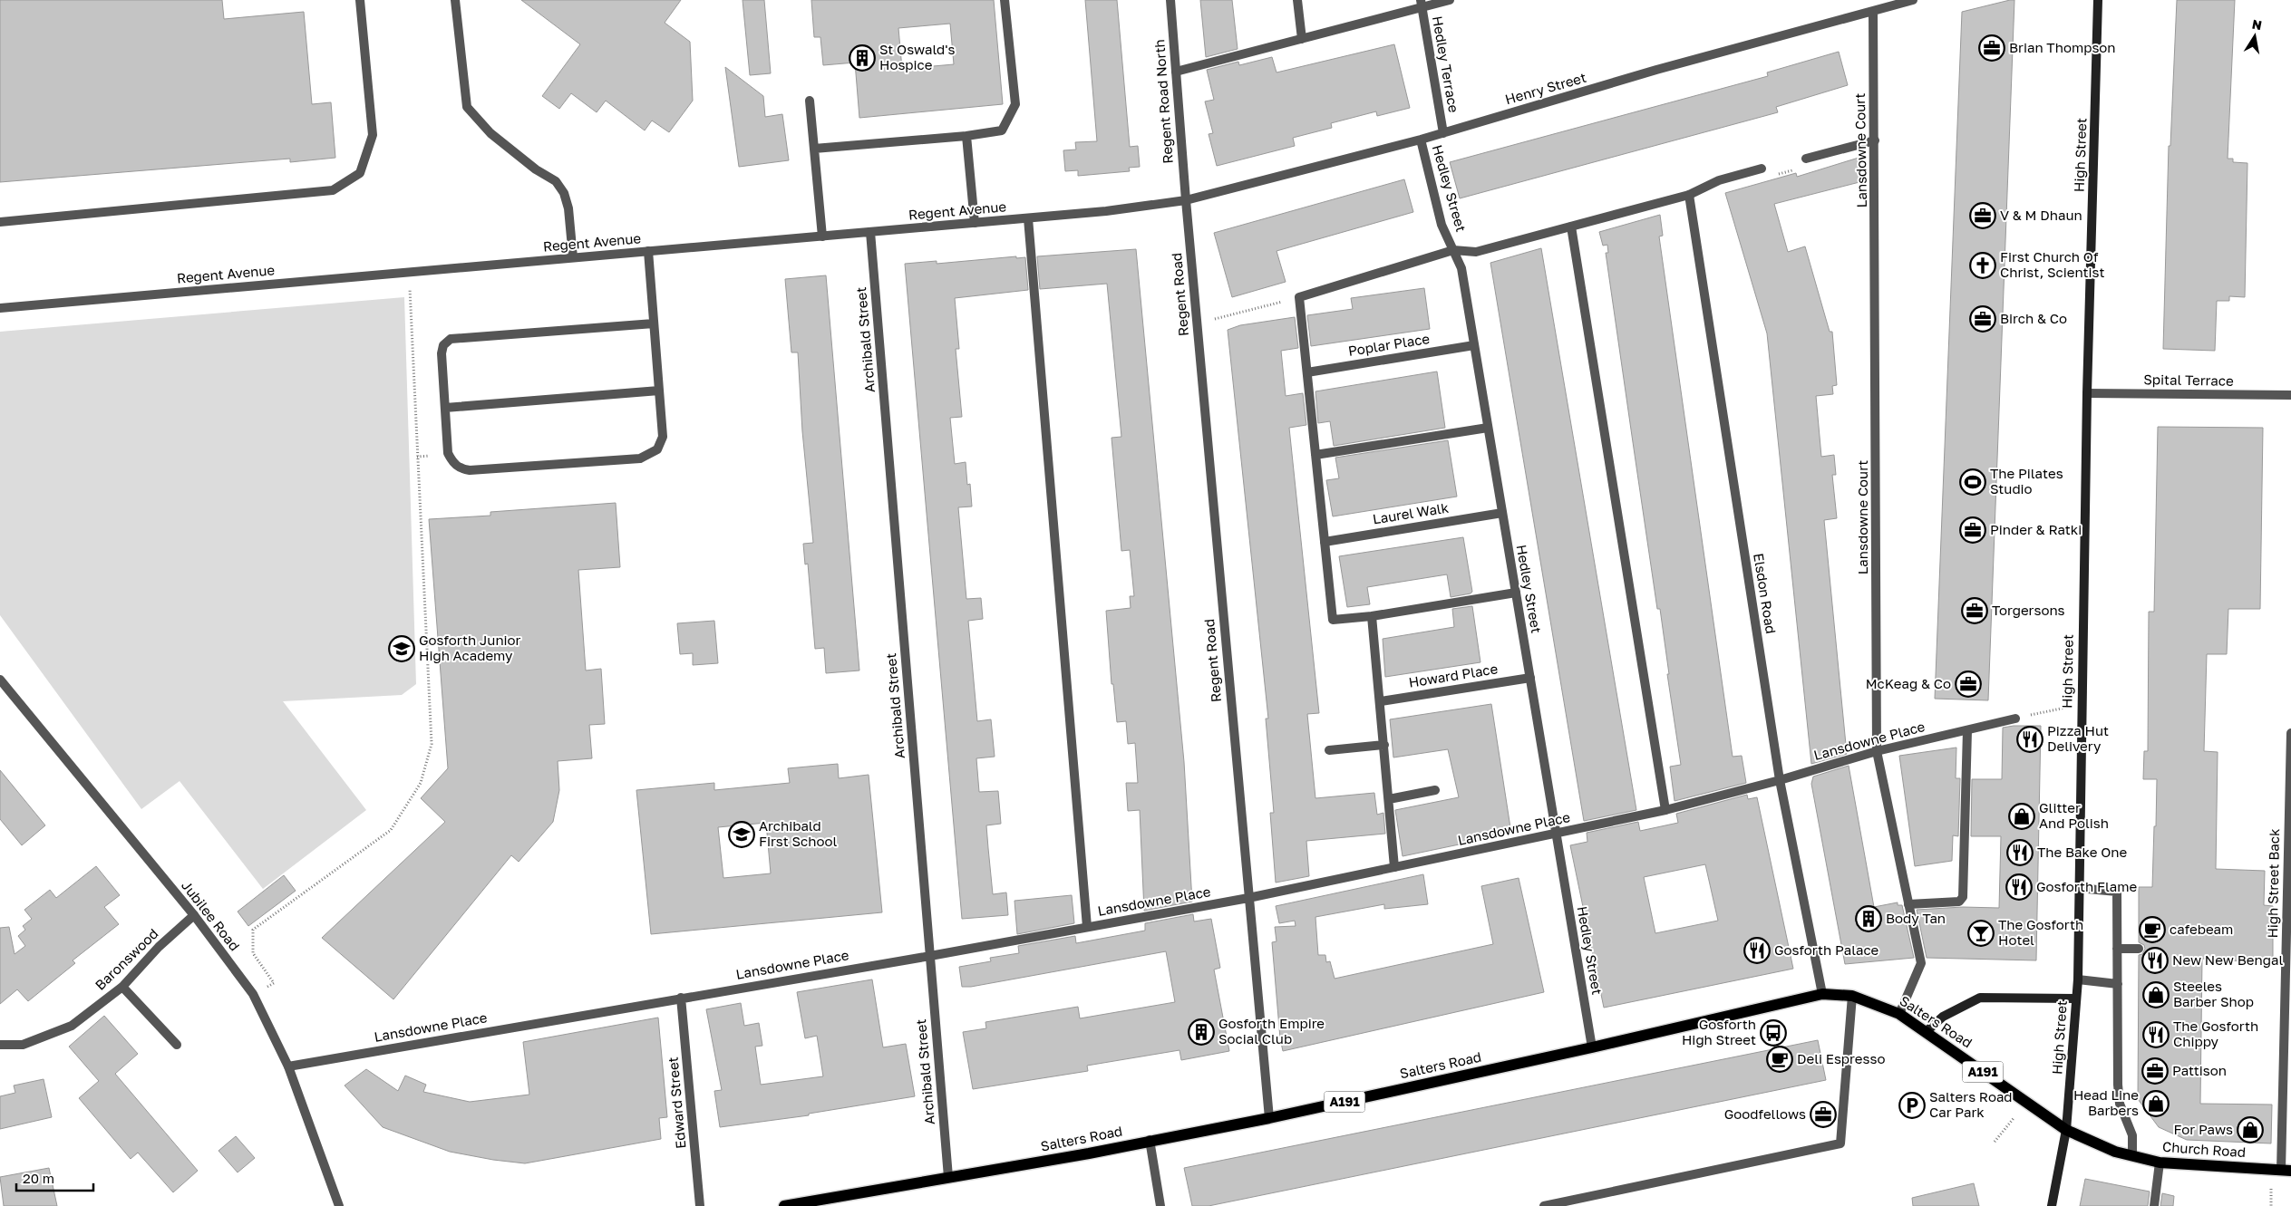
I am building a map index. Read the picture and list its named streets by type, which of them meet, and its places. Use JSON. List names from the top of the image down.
{
  "streets": {
    "main road": [
      "High Street",
      "Salters Road",
      "A191",
      "Church Road"
    ],
    "street": [
      "Hedley Terrace",
      "Henry Street",
      "Regent Road North",
      "Lansdowne Court",
      "Hedley Street",
      "Regent Avenue",
      "Regent Road",
      "Archibald Street",
      "Poplar Place",
      "Spital Terrace",
      "Laurel Walk",
      "Elsdon Road",
      "Howard Place",
      "Lansdowne Place",
      "High Street Back",
      "Jubilee Road",
      "Baronswood",
      "Edward Street"
    ]
  },
  "crossings": [
    ["Hedley Terrace", "Henry Street"],
    ["Henry Street", "Regent Road North"],
    ["Henry Street", "Lansdowne Court"],
    ["Henry Street", "Hedley Street"],
    ["Henry Street", "Regent Avenue"],
    ["Henry Street", "Regent Road"],
    ["Regent Road North", "Regent Avenue"],
    ["Regent Road North", "Regent Road"],
    ["Lansdowne Court", "Lansdowne Place"],
    ["Lansdowne Court", "Salters Road"],
    ["High Street", "Spital Terrace"],
    ["High Street", "Salters Road"],
    ["High Street", "Church Road"],
    ["Hedley Street", "Poplar Place"],
    ["Hedley Street", "Laurel Walk"],
    ["Hedley Street", "Howard Place"],
    ["Hedley Street", "Lansdowne Place"],
    ["Hedley Street", "Salters Road"],
    ["Regent Avenue", "Regent Road"],
    ["Regent Avenue", "Archibald Street"],
    ["Regent Road", "Lansdowne Place"],
    ["Regent Road", "Salters Road"],
    ["Archibald Street", "Lansdowne Place"],
    ["Archibald Street", "Salters Road"],
    ["Elsdon Road", "Lansdowne Place"],
    ["Elsdon Road", "Salters Road"],
    ["Lansdowne Place", "Jubilee Road"],
    ["Lansdowne Place", "Edward Street"],
    ["High Street Back", "Church Road"],
    ["Jubilee Road", "Baronswood"],
    ["Salters Road", "Church Road"]
  ],
  "places": {
    "office": [
      "Brian Thompson",
      "V & M Dhaun",
      "Birch & Co",
      "Pinder & Ratki",
      "Torgersons",
      "McKeag & Co",
      "Pattison",
      "Goodfellows"
    ],
    "building": ["St Oswald's Hospice", "Body Tan", "Gosforth Empire Social Club"],
    "church": ["First Church Of Christ, Scientist"],
    "sports": ["The Pilates Studio"],
    "school or university": ["Gosforth Junior High Academy", "Archibald First School"],
    "restaurant": [
      "Pizza Hut Delivery",
      "The Bake One",
      "Gosforth Flame",
      "Gosforth Palace",
      "New New Bengal",
      "The Gosforth Chippy"
    ],
    "shop": [
      "Glitter And Polish",
      "Steeles Barber Shop",
      "Head Line Barbers",
      "For Paws"
    ],
    "cafe": ["cafebeam", "Deli Espresso"],
    "bar": ["The Gosforth Hotel"],
    "bus stop": ["Gosforth High Street"],
    "parking": ["Salters Road Car Park"]
  },
  "scale_bar": "20 m",
  "north": "top"
}
